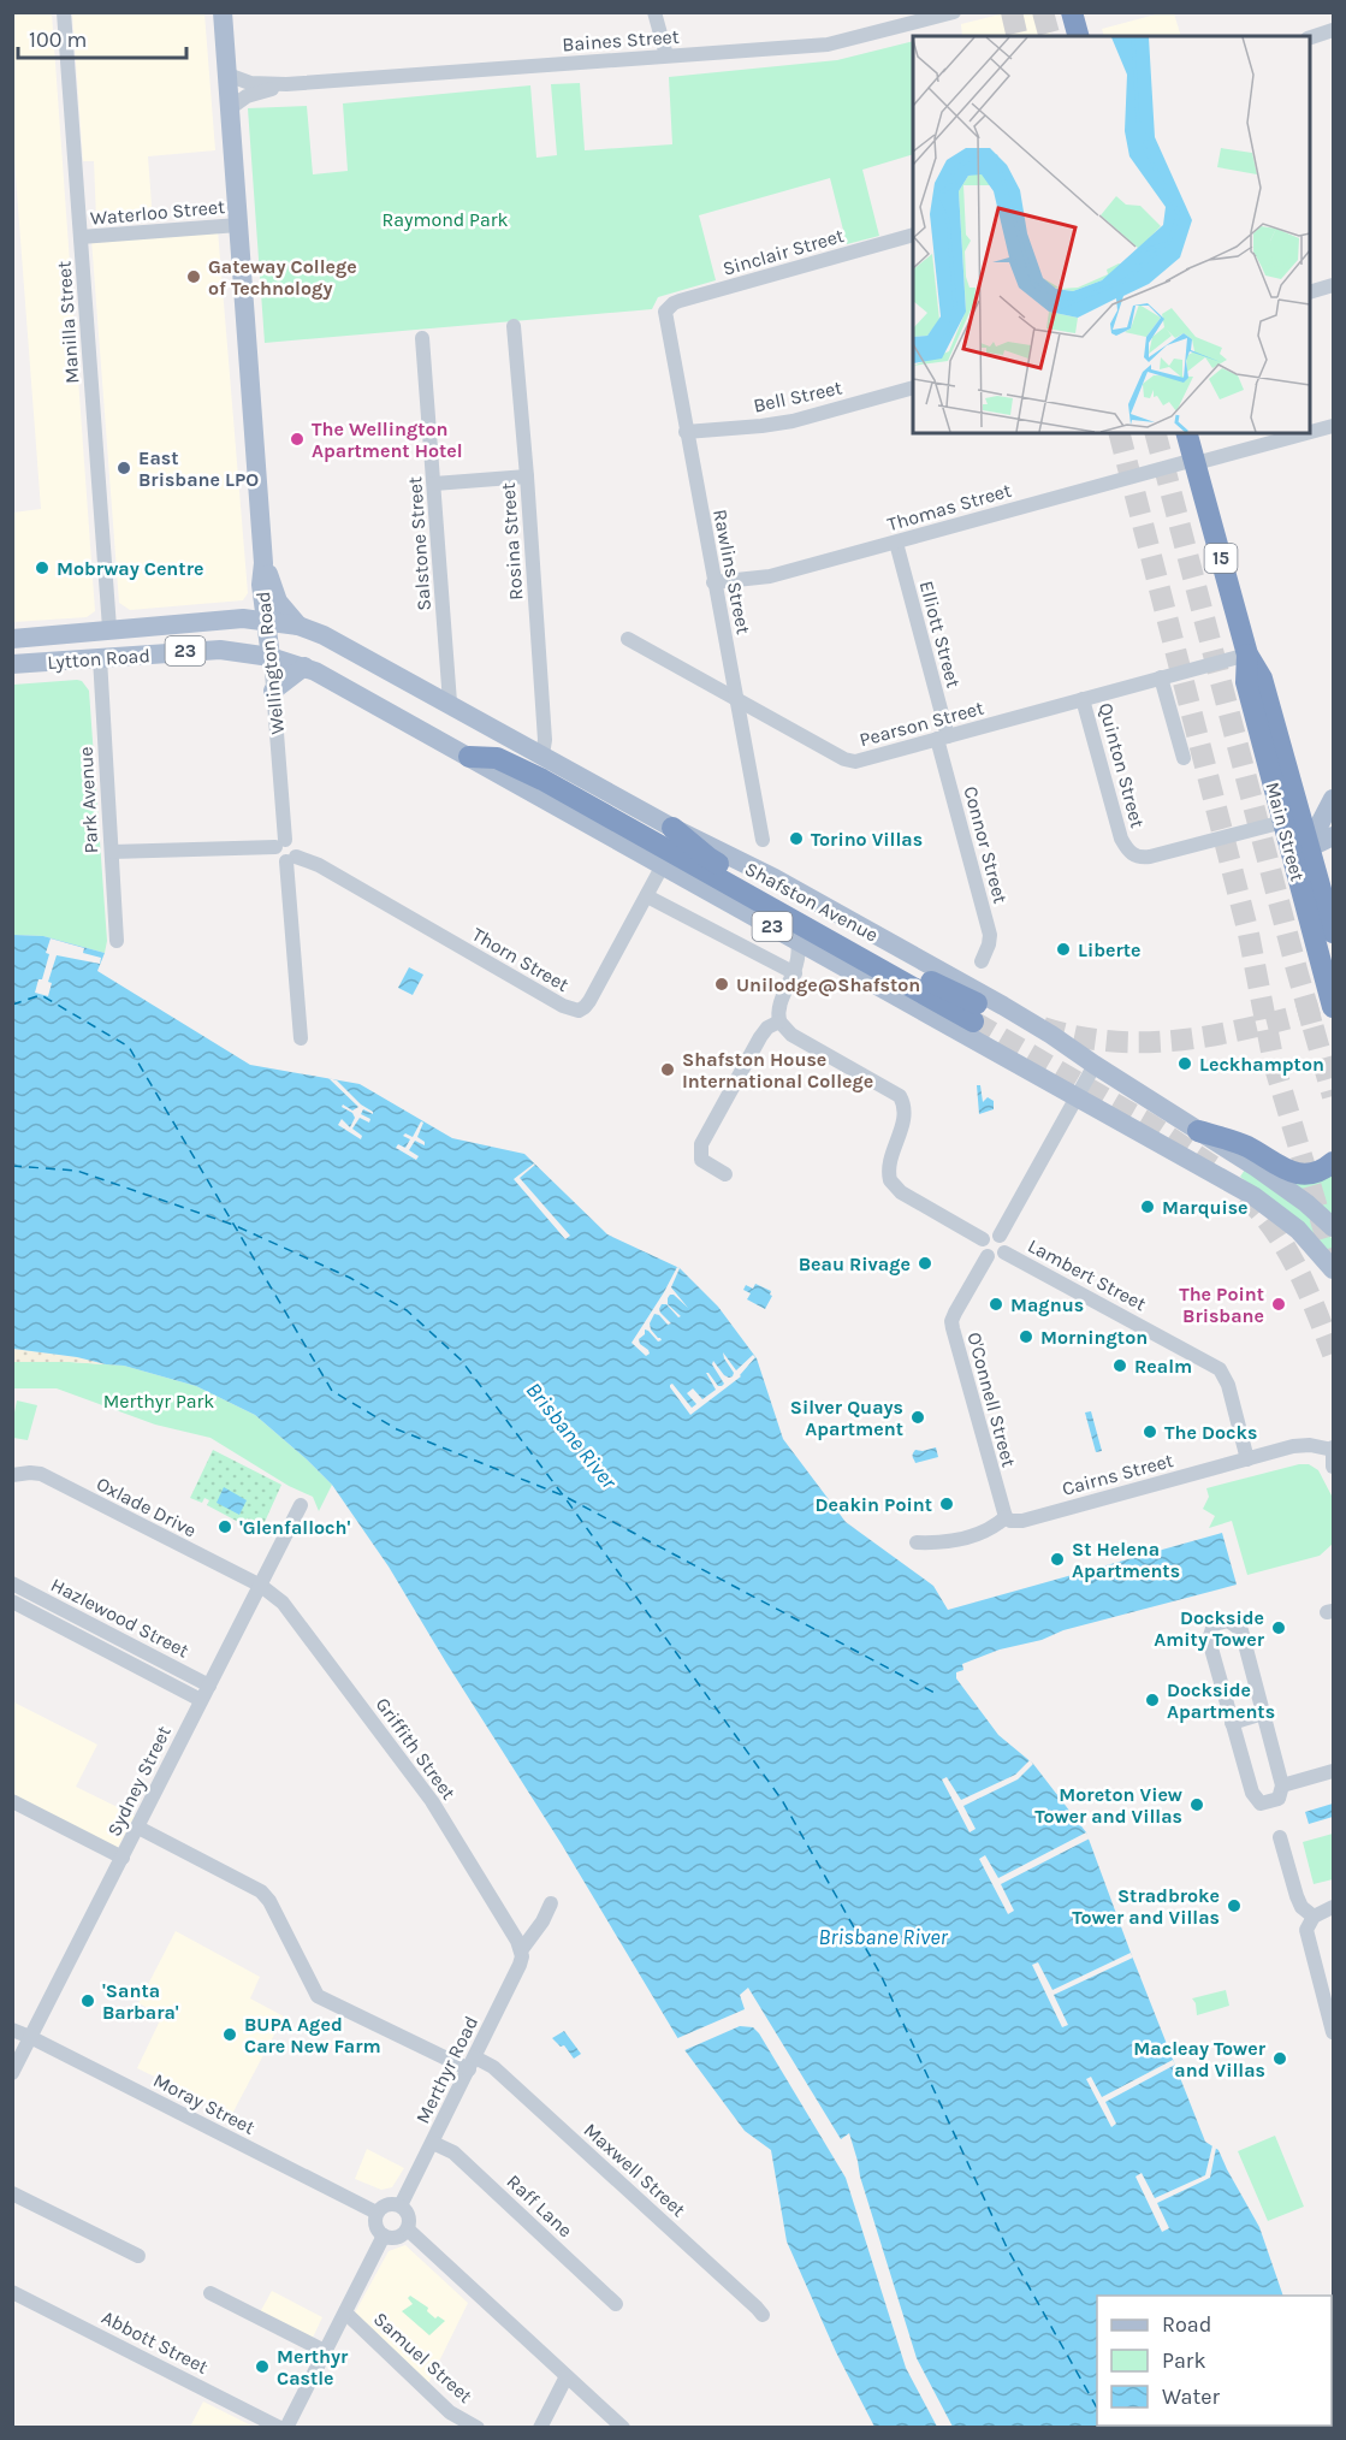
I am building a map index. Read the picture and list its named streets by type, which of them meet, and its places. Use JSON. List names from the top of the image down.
{
  "streets": {
    "highway": ["15", "Main Street"],
    "main road": [
      "23",
      "Lytton Road",
      "Wellington Road",
      "Shafston Avenue"
    ],
    "street": [
      "Baines Street",
      "Waterloo Street",
      "Sinclair Street",
      "Manilla Street",
      "Bell Street",
      "Thomas Street",
      "Rosina Street",
      "Salstone Street",
      "Rawlins Street",
      "Elliott Street",
      "Pearson Street",
      "Quinton Street",
      "Park Avenue",
      "Connor Street",
      "Thorn Street",
      "Lambert Street",
      "O'Connell Street",
      "Cairns Street",
      "Oxlade Drive",
      "Hazlewood Street",
      "Griffith Street",
      "Sydney Street",
      "Merthyr Road",
      "Moray Street",
      "Maxwell Street",
      "Raff Lane",
      "Abbott Street",
      "Samuel Street"
    ]
  },
  "crossings": [
    ["Baines Street", "Wellington Road"],
    ["Waterloo Street", "Manilla Street"],
    ["Waterloo Street", "Wellington Road"],
    ["Sinclair Street", "Rawlins Street"],
    ["Manilla Street", "Lytton Road"],
    ["Bell Street", "Rawlins Street"],
    ["Thomas Street", "Rawlins Street"],
    ["Thomas Street", "Elliott Street"],
    ["Thomas Street", "Main Street"],
    ["Rosina Street", "Shafston Avenue"],
    ["Salstone Street", "Shafston Avenue"],
    ["Rawlins Street", "Pearson Street"],
    ["Elliott Street", "Pearson Street"],
    ["Elliott Street", "Connor Street"],
    ["Lytton Road", "Wellington Road"],
    ["Lytton Road", "Park Avenue"],
    ["Lytton Road", "Shafston Avenue"],
    ["Wellington Road", "Shafston Avenue"],
    ["Pearson Street", "Quinton Street"],
    ["Pearson Street", "Main Street"],
    ["Pearson Street", "Connor Street"],
    ["Quinton Street", "Main Street"],
    ["Shafston Avenue", "Thorn Street"],
    ["Lambert Street", "O'Connell Street"],
    ["Lambert Street", "Cairns Street"],
    ["O'Connell Street", "Cairns Street"],
    ["Oxlade Drive", "Griffith Street"],
    ["Oxlade Drive", "Sydney Street"],
    ["Hazlewood Street", "Sydney Street"],
    ["Griffith Street", "Sydney Street"],
    ["Griffith Street", "Merthyr Road"],
    ["Sydney Street", "Moray Street"],
    ["Sydney Street", "Maxwell Street"],
    ["Merthyr Road", "Moray Street"],
    ["Merthyr Road", "Maxwell Street"],
    ["Merthyr Road", "Raff Lane"]
  ],
  "water": ["Brisbane River"],
  "parks": ["Raymond Park", "Merthyr Park"],
  "places": [
    "Gateway College of Technology",
    "The Wellington Apartment Hotel",
    "East Brisbane LPO",
    "Mobrway Centre",
    "Torino Villas",
    "Liberte",
    "Unilodge@Shafston",
    "Leckhampton",
    "Shafston House International College",
    "Marquise",
    "Beau Rivage",
    "Magnus",
    "The Point Brisbane",
    "Mornington",
    "Realm",
    "Silver Quays Apartment",
    "The Docks",
    "Deakin Point",
    "'Glenfalloch'",
    "St Helena Apartments",
    "Dockside Amity Tower",
    "Dockside Apartments",
    "Moreton View Tower and Villas",
    "Stradbroke Tower and Villas",
    "'Santa Barbara'",
    "BUPA Aged Care New Farm",
    "Macleay Tower and Villas",
    "Merthyr Castle"
  ],
  "legend": ["Road", "Park", "Water"],
  "scale_bar": "100 m"
}
